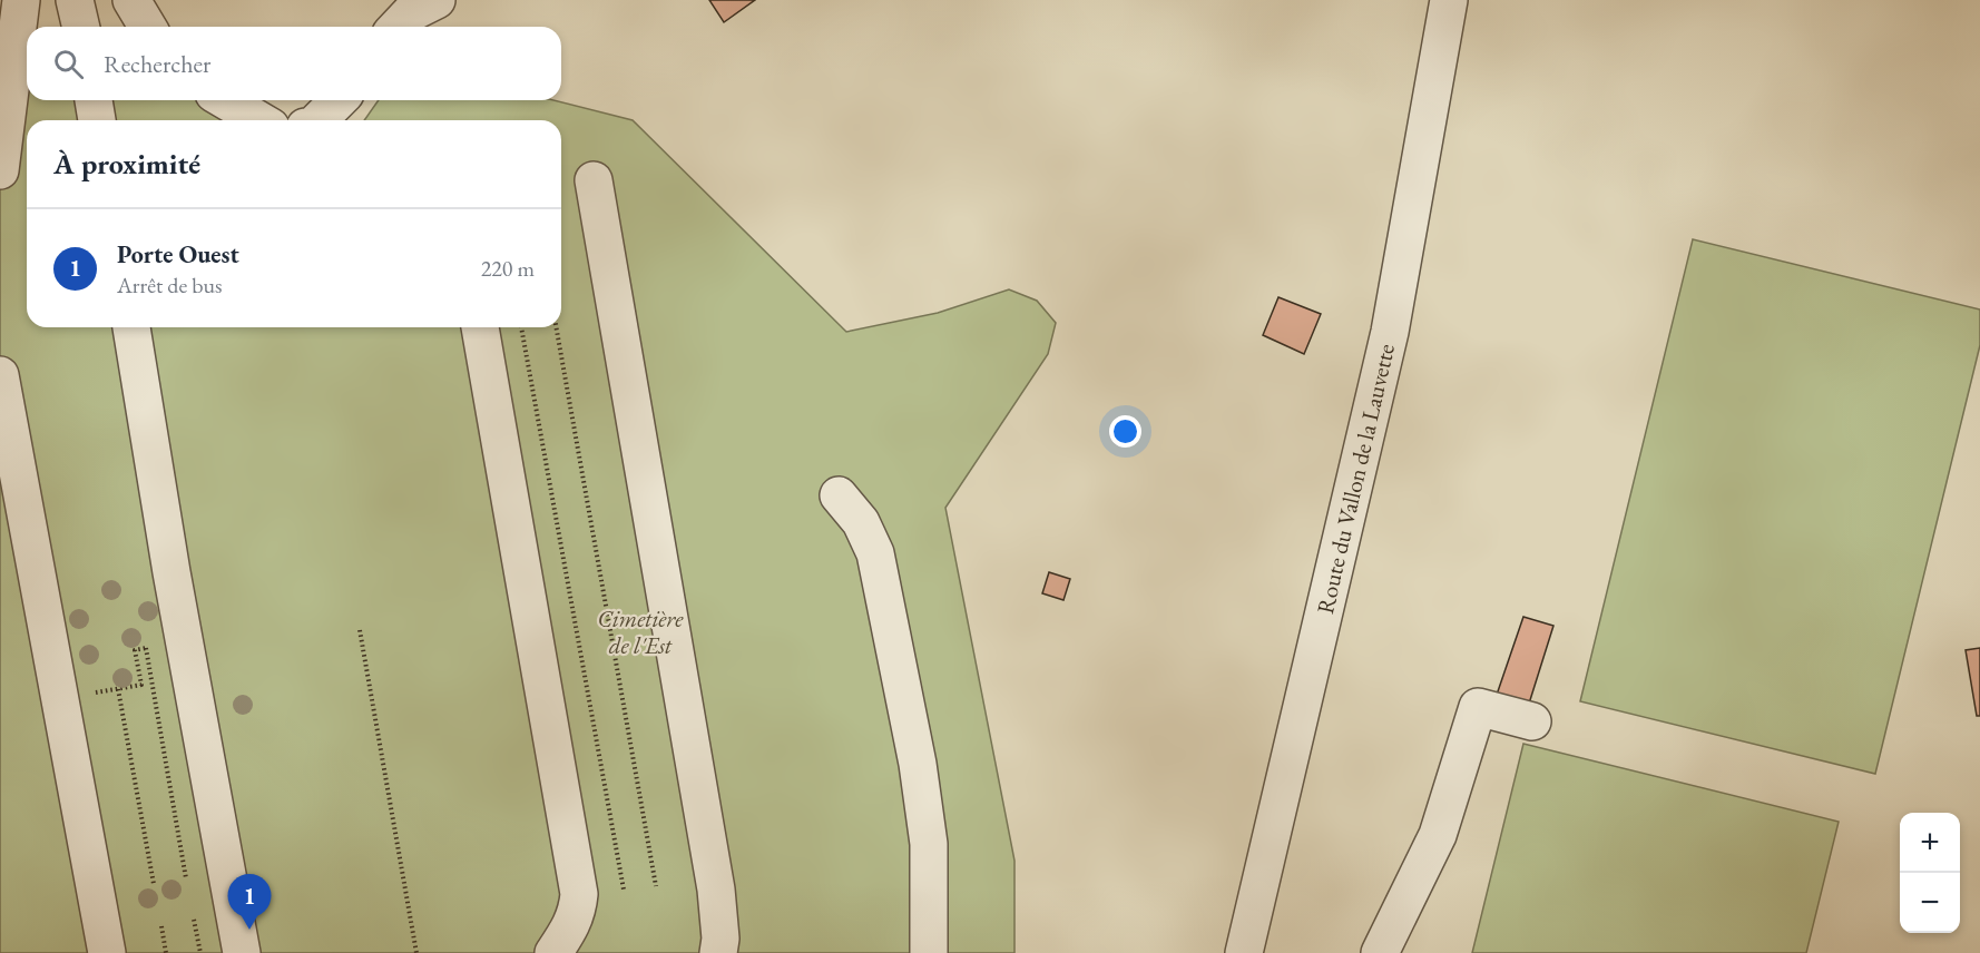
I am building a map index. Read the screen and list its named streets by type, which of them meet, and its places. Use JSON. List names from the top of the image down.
{
  "streets": {
    "street": ["Route du Vallon de la Lauvette"]
  },
  "parks": ["Cimetière de l'Est"],
  "page": {
    "search": "Rechercher",
    "heading": "À proximité",
    "list": [
      {
        "mark": "1",
        "name": "Porte Ouest",
        "note": "Arrêt de bus",
        "value": "220 m"
      }
    ],
    "map_buttons": ["+", "−"],
    "pins": "1"
  }
}
